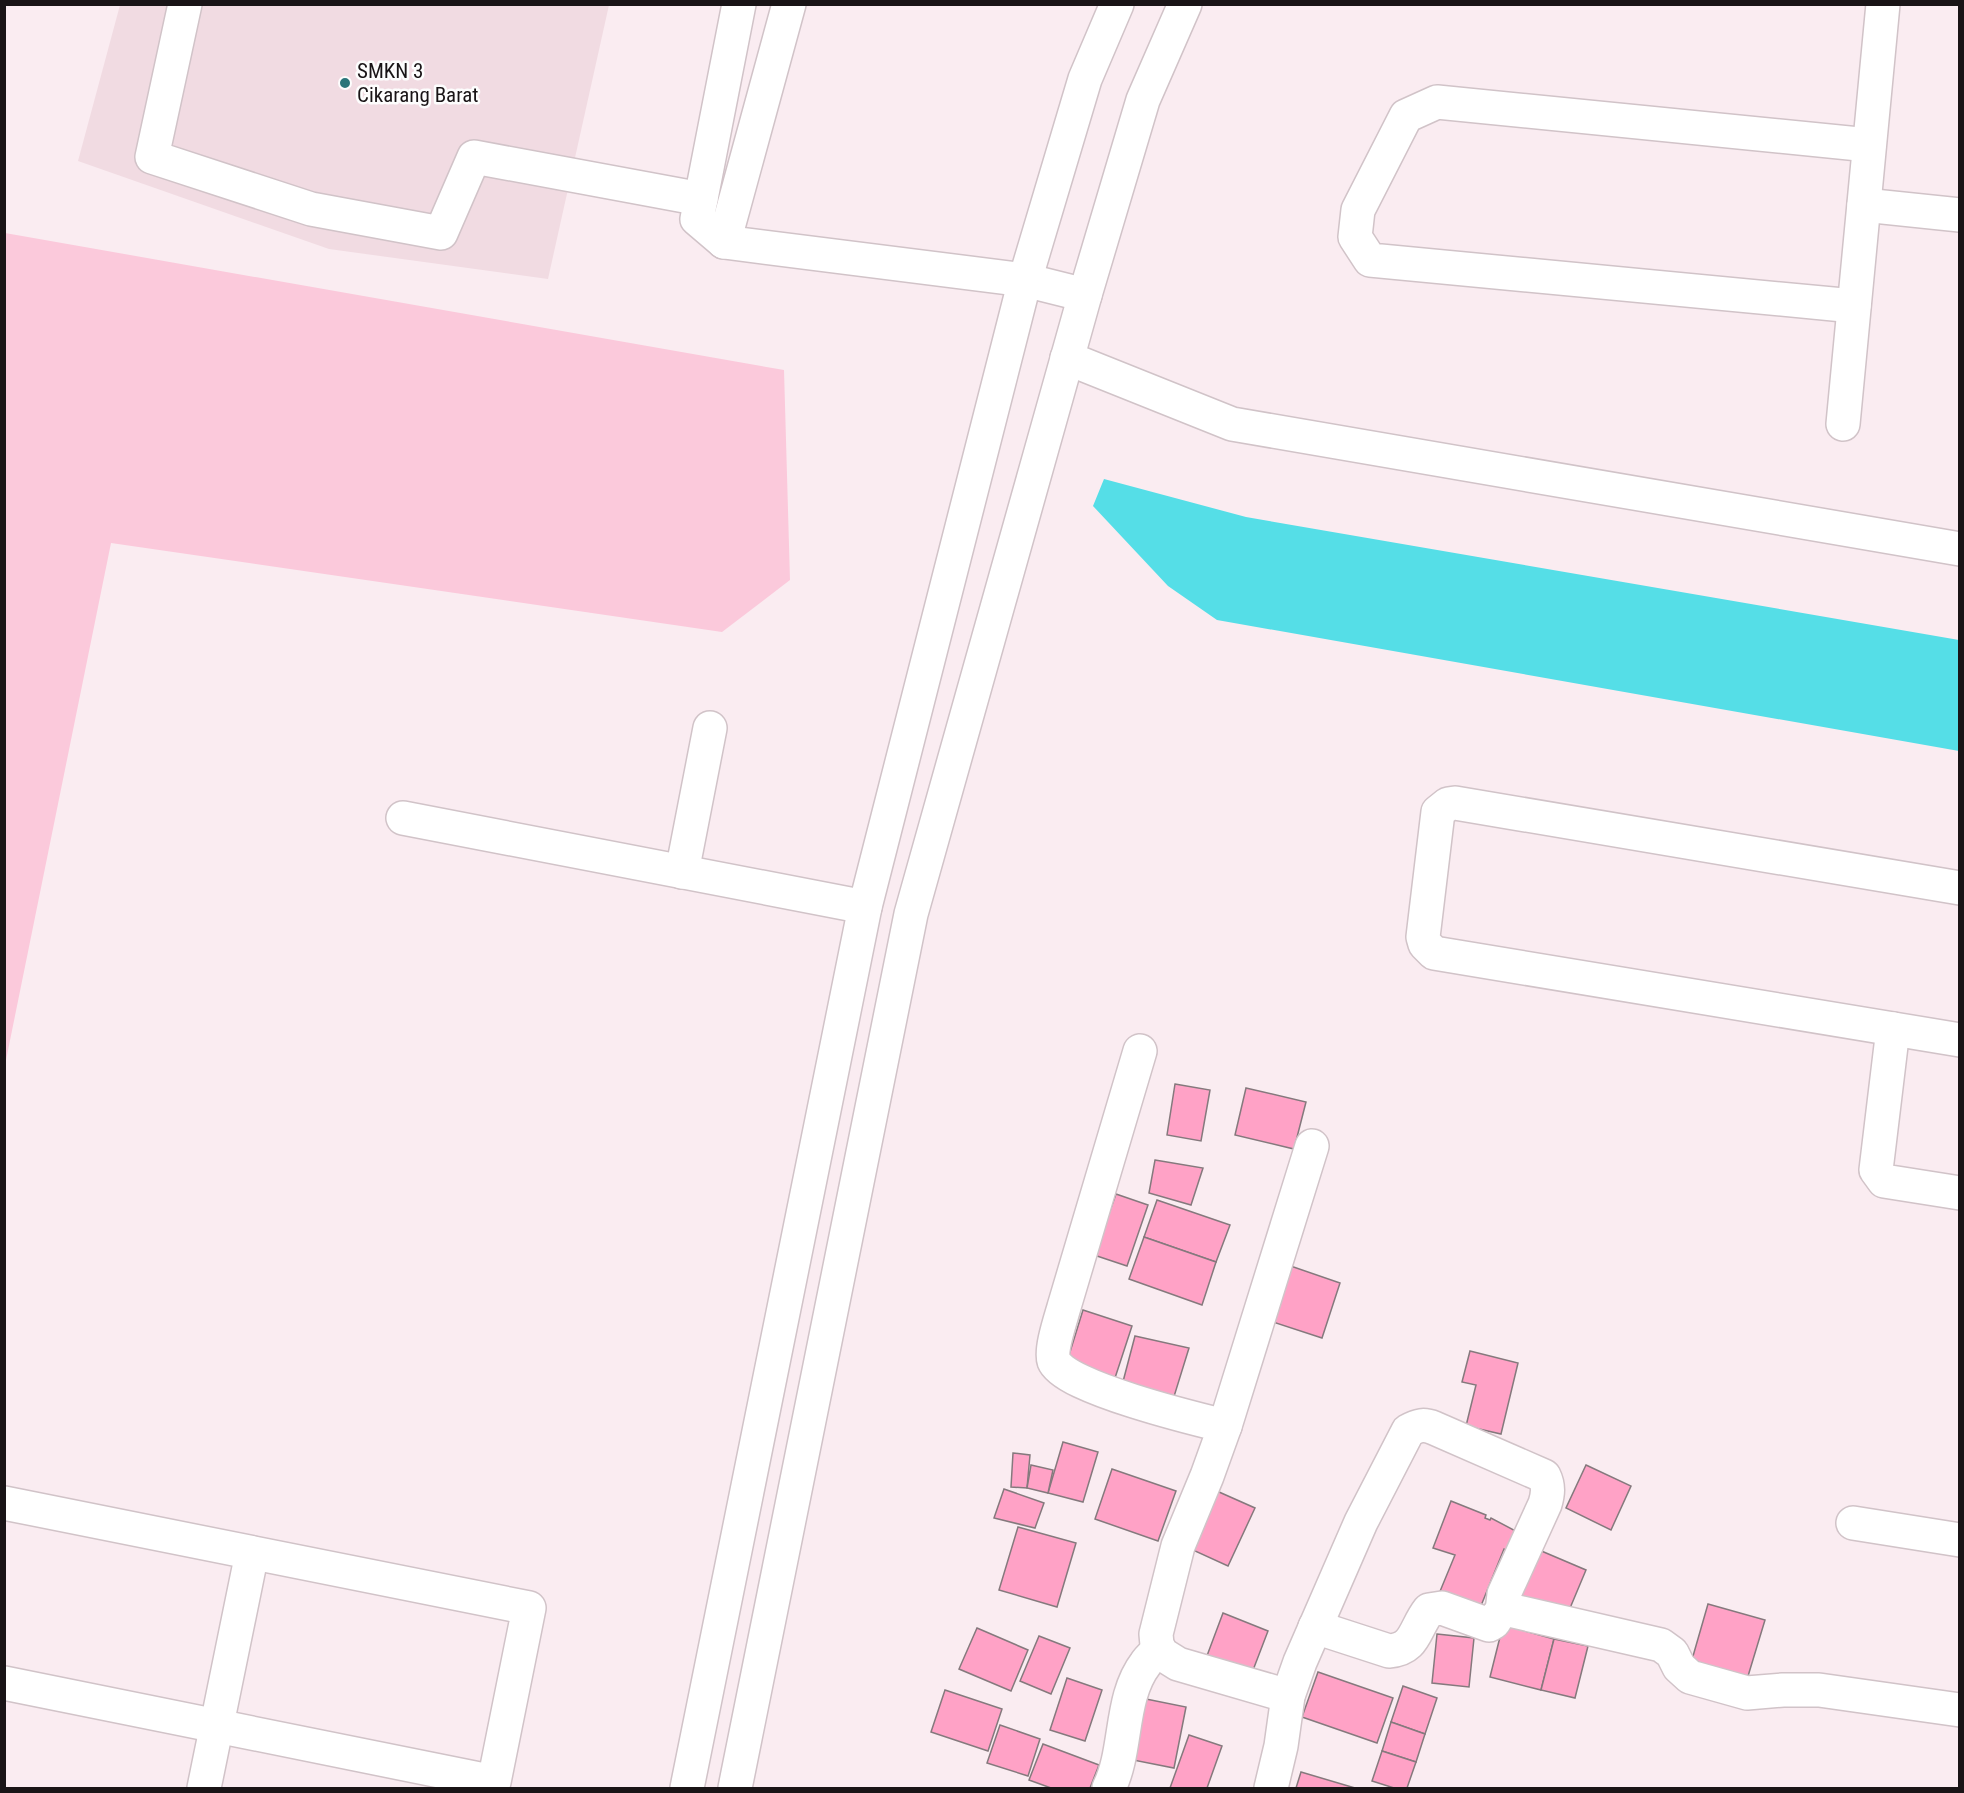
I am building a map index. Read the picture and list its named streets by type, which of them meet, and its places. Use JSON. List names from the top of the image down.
{
  "places": ["SMKN 3 Cikarang Barat"]
}
